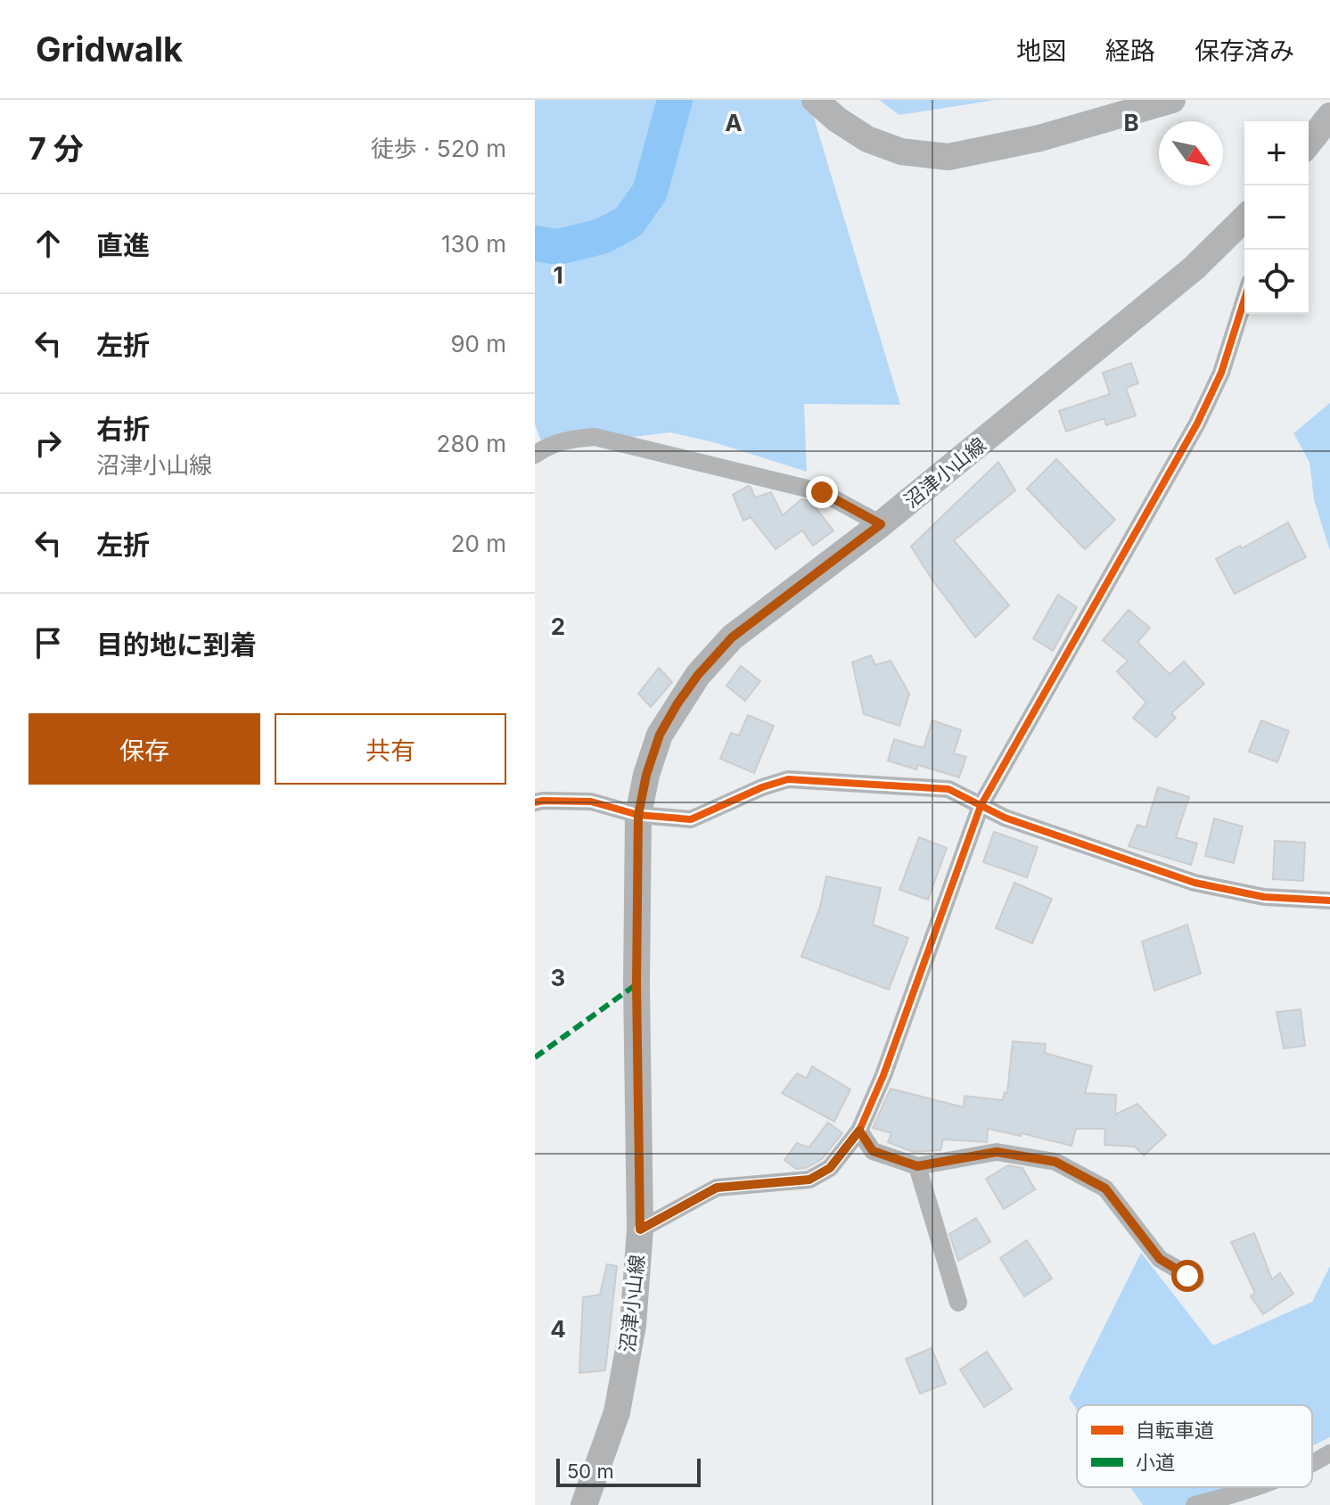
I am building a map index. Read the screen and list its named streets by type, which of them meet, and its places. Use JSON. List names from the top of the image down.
{
  "streets": {
    "main road": ["沼津小山線"]
  },
  "legend": ["自転車道", "小道"],
  "scale_bar": "50 m",
  "north": "bottom right",
  "page": {
    "header": "Gridwalk",
    "nav": ["地図", "経路", "保存済み"],
    "heading": ["7 分", "徒歩 · 520 m"],
    "map_buttons": ["+", "−"],
    "list": [
      ["直進", "130 m"],
      ["左折", "90 m"],
      ["右折", "沼津小山線", "280 m"],
      ["左折", "20 m"],
      "目的地に到着"
    ],
    "buttons": ["保存", "共有"],
    "scale": "50 m"
  },
  "grid": {
    "columns": ["A", "B"],
    "rows": [
      "1",
      "2",
      "3",
      "4"
    ]
  }
}
